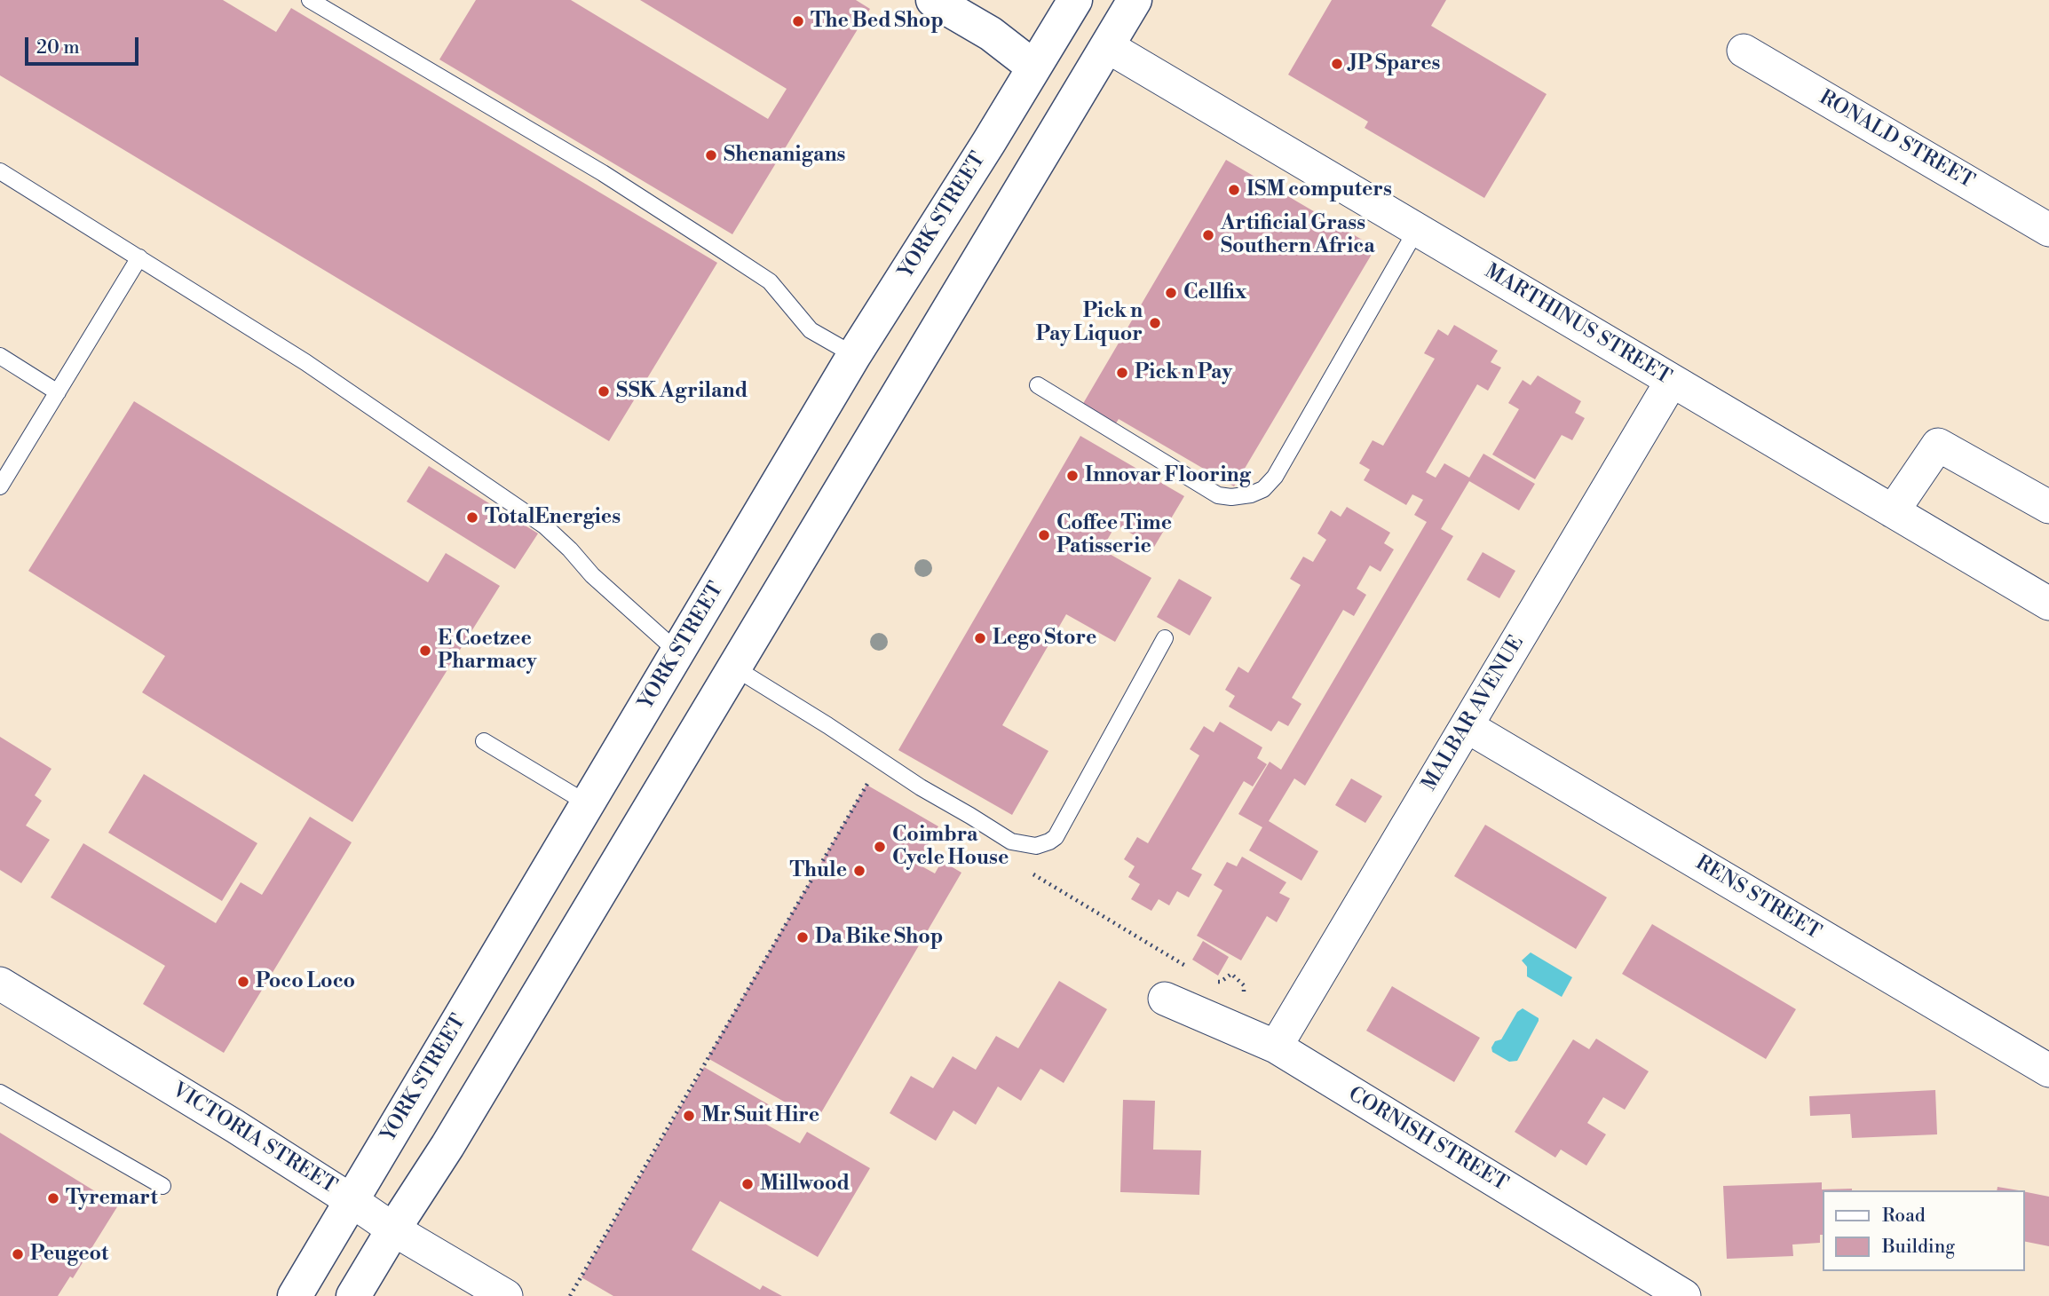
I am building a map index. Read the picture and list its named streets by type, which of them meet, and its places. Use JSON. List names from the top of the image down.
{
  "streets": {
    "main road": ["YORK STREET"],
    "street": [
      "RONALD STREET",
      "MARTHINUS STREET",
      "MALBAR AVENUE",
      "RENS STREET",
      "VICTORIA STREET",
      "CORNISH STREET"
    ]
  },
  "crossings": [
    ["YORK STREET", "VICTORIA STREET"],
    ["MARTHINUS STREET", "MALBAR AVENUE"],
    ["MALBAR AVENUE", "RENS STREET"],
    ["MALBAR AVENUE", "CORNISH STREET"]
  ],
  "places": [
    "The Bed Shop",
    "JP Spares",
    "Shenanigans",
    "ISM computers",
    "Artificial Grass Southern Africa",
    "Cellfix",
    "Pick n Pay Liquor",
    "Pick n Pay",
    "SSK Agriland",
    "Innovar Flooring",
    "TotalEnergies",
    "Coffee Time Patisserie",
    "Lego Store",
    "E Coetzee Pharmacy",
    "Coimbra Cycle House",
    "Thule",
    "Da Bike Shop",
    "Poco Loco",
    "Mr Suit Hire",
    "Millwood",
    "Tyremart",
    "Peugeot"
  ],
  "legend": ["Road", "Building"],
  "scale_bar": "20 m"
}
